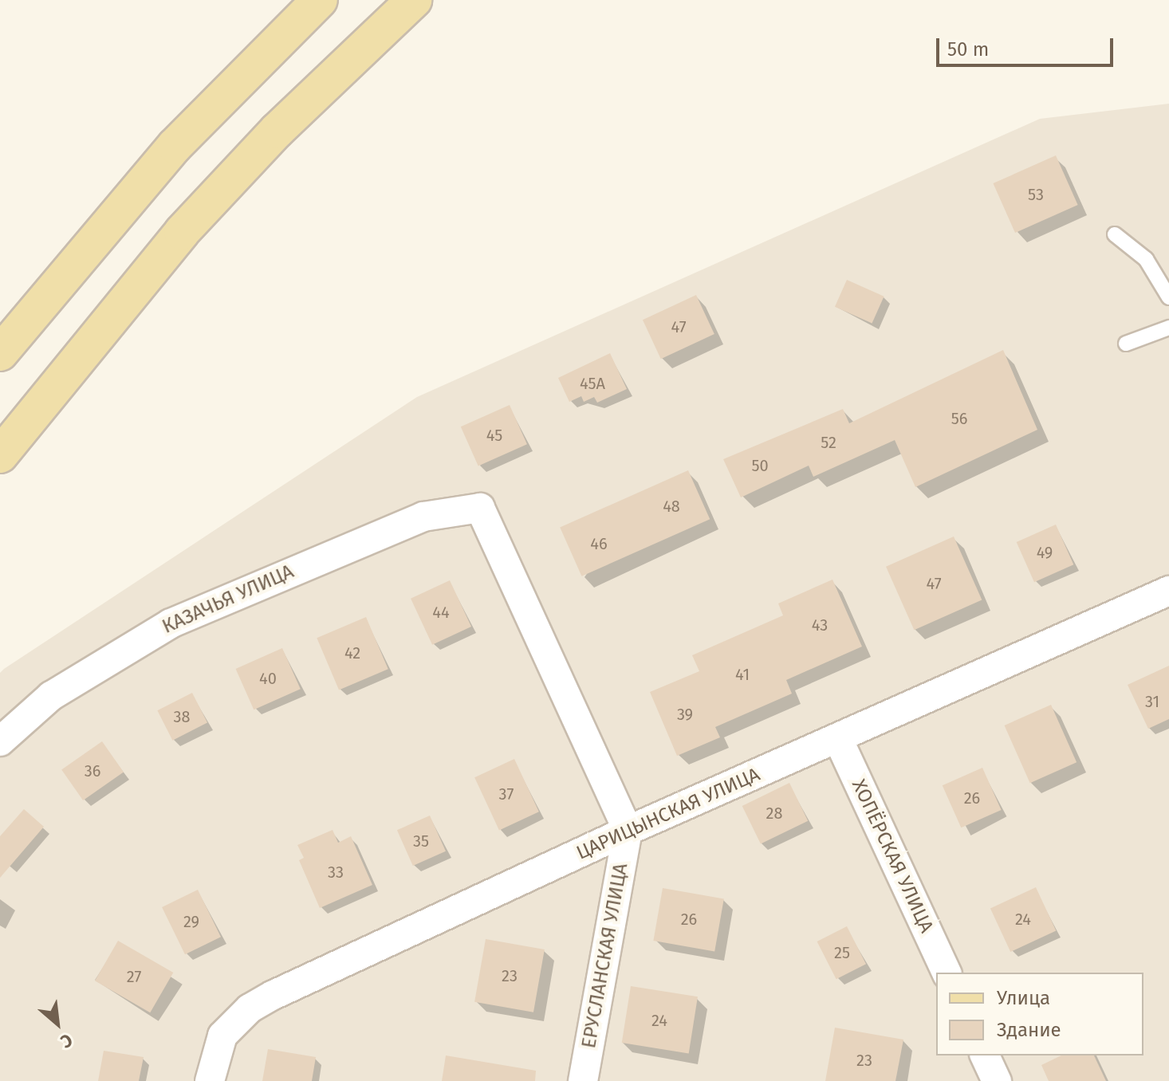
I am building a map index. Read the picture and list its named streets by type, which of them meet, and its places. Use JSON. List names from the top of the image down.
{
  "streets": {
    "street": [
      "КАЗАЧЬЯ УЛИЦА",
      "ЦАРИЦЫНСКАЯ УЛИЦА",
      "ХОПЁРСКАЯ УЛИЦА",
      "ЕРУСЛАНСКАЯ УЛИЦА"
    ]
  },
  "crossings": [
    ["КАЗАЧЬЯ УЛИЦА", "ЦАРИЦЫНСКАЯ УЛИЦА"],
    ["КАЗАЧЬЯ УЛИЦА", "ЕРУСЛАНСКАЯ УЛИЦА"],
    ["ЦАРИЦЫНСКАЯ УЛИЦА", "ХОПЁРСКАЯ УЛИЦА"],
    ["ЦАРИЦЫНСКАЯ УЛИЦА", "ЕРУСЛАНСКАЯ УЛИЦА"]
  ],
  "house_numbers": [
    "53",
    "47",
    "45А",
    "56",
    "45",
    "52",
    "50",
    "48",
    "46",
    "49",
    "47",
    "44",
    "43",
    "42",
    "41",
    "40",
    "31",
    "39",
    "38",
    "36",
    "37",
    "26",
    "28",
    "35",
    "33",
    "26",
    "24",
    "29",
    "25",
    "23",
    "27",
    "24",
    "23"
  ],
  "legend": ["Улица", "Здание"],
  "scale_bar": "50 m",
  "north": "bottom right"
}
